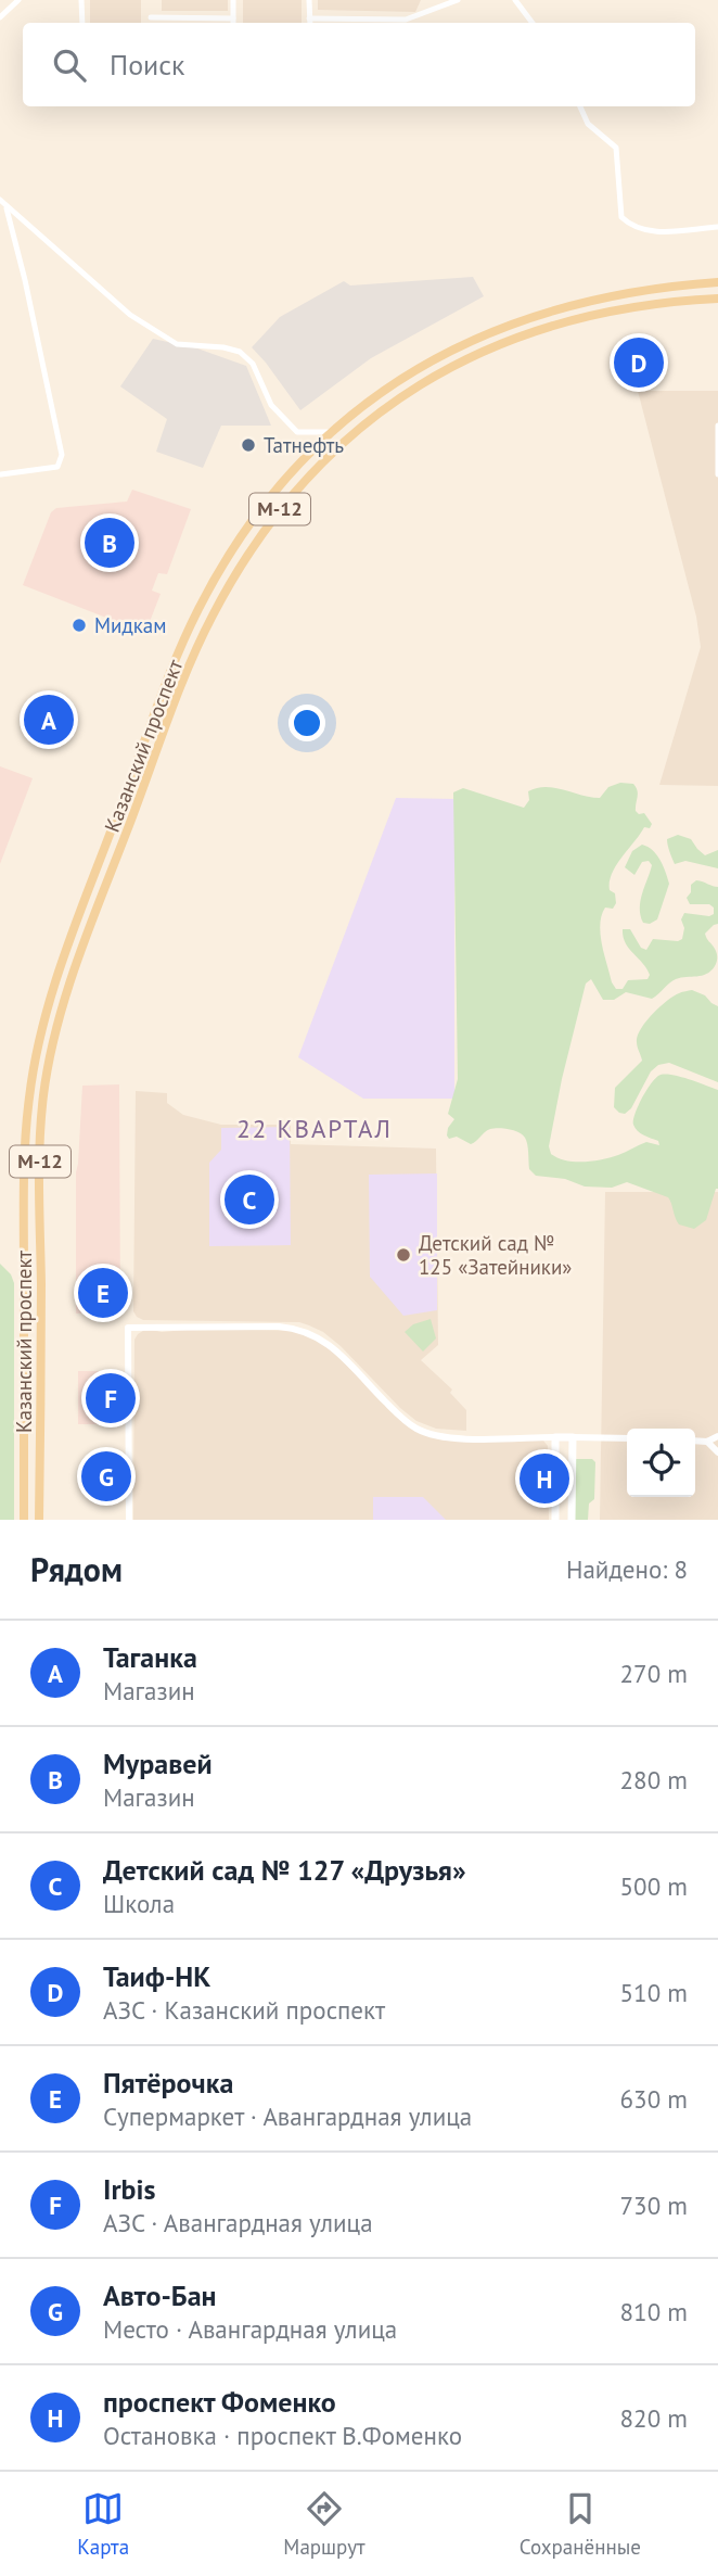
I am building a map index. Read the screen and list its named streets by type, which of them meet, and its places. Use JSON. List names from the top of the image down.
{
  "streets": {
    "main road": ["М-12", "Казанский проспект"]
  },
  "districts": ["22 КВАРТАЛ"],
  "places": ["Татнефть", "Мидкам", "Детский сад № 125 «Затейники»"],
  "page": {
    "search": "Поиск",
    "pins": [
      "D",
      "B",
      "A",
      "C",
      "E",
      "F",
      "G",
      "H"
    ],
    "heading": ["Рядом", "Найдено: 8"],
    "list": [
      {
        "mark": "A",
        "name": "Таганка",
        "note": "Магазин",
        "value": "270 m"
      },
      {
        "mark": "B",
        "name": "Муравей",
        "note": "Магазин",
        "value": "280 m"
      },
      {
        "mark": "C",
        "name": "Детский сад № 127 «Друзья»",
        "note": "Школа",
        "value": "500 m"
      },
      {
        "mark": "D",
        "name": "Таиф-НК",
        "note": "АЗС · Казанский проспект",
        "value": "510 m"
      },
      {
        "mark": "E",
        "name": "Пятёрочка",
        "note": "Супермаркет · Авангардная улица",
        "value": "630 m"
      },
      {
        "mark": "F",
        "name": "Irbis",
        "note": "АЗС · Авангардная улица",
        "value": "730 m"
      },
      {
        "mark": "G",
        "name": "Авто-Бан",
        "note": "Место · Авангардная улица",
        "value": "810 m"
      },
      {
        "mark": "H",
        "name": "проспект Фоменко",
        "note": "Остановка · проспект В.Фоменко",
        "value": "820 m"
      }
    ],
    "nav": ["Карта", "Маршрут", "Сохранённые"]
  }
}
